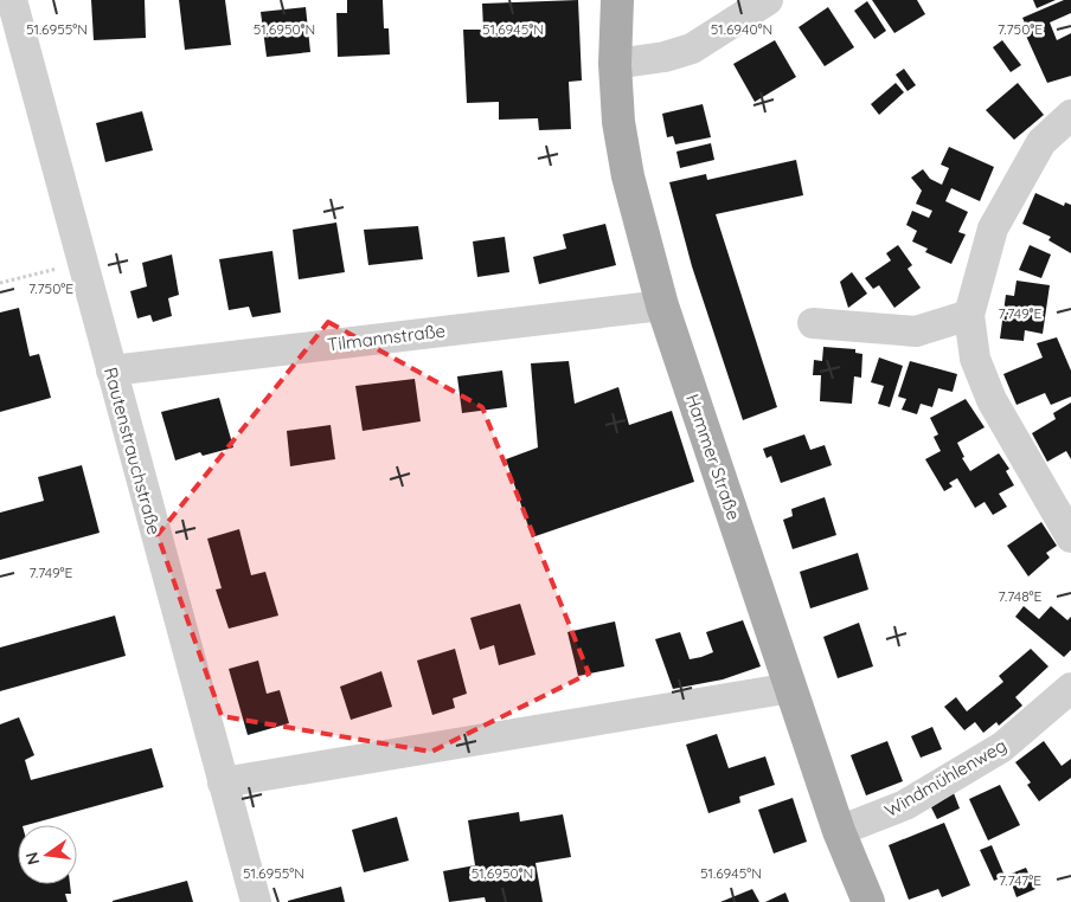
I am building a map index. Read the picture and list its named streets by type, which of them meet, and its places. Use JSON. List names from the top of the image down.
{
  "streets": {
    "main road": ["Hammer Straße"],
    "street": ["Tilmannstraße", "Rautenstrauchstraße", "Windmühlenweg"]
  },
  "crossings": [
    ["Tilmannstraße", "Rautenstrauchstraße"],
    ["Tilmannstraße", "Hammer Straße"],
    ["Hammer Straße", "Windmühlenweg"]
  ],
  "north": "left",
  "coordinates": [
    "51.6955°N",
    "51.6950°N",
    "51.6945°N",
    "51.6940°N",
    "7.750°E",
    "7.749°E",
    "7.748°E",
    "7.747°E"
  ]
}
